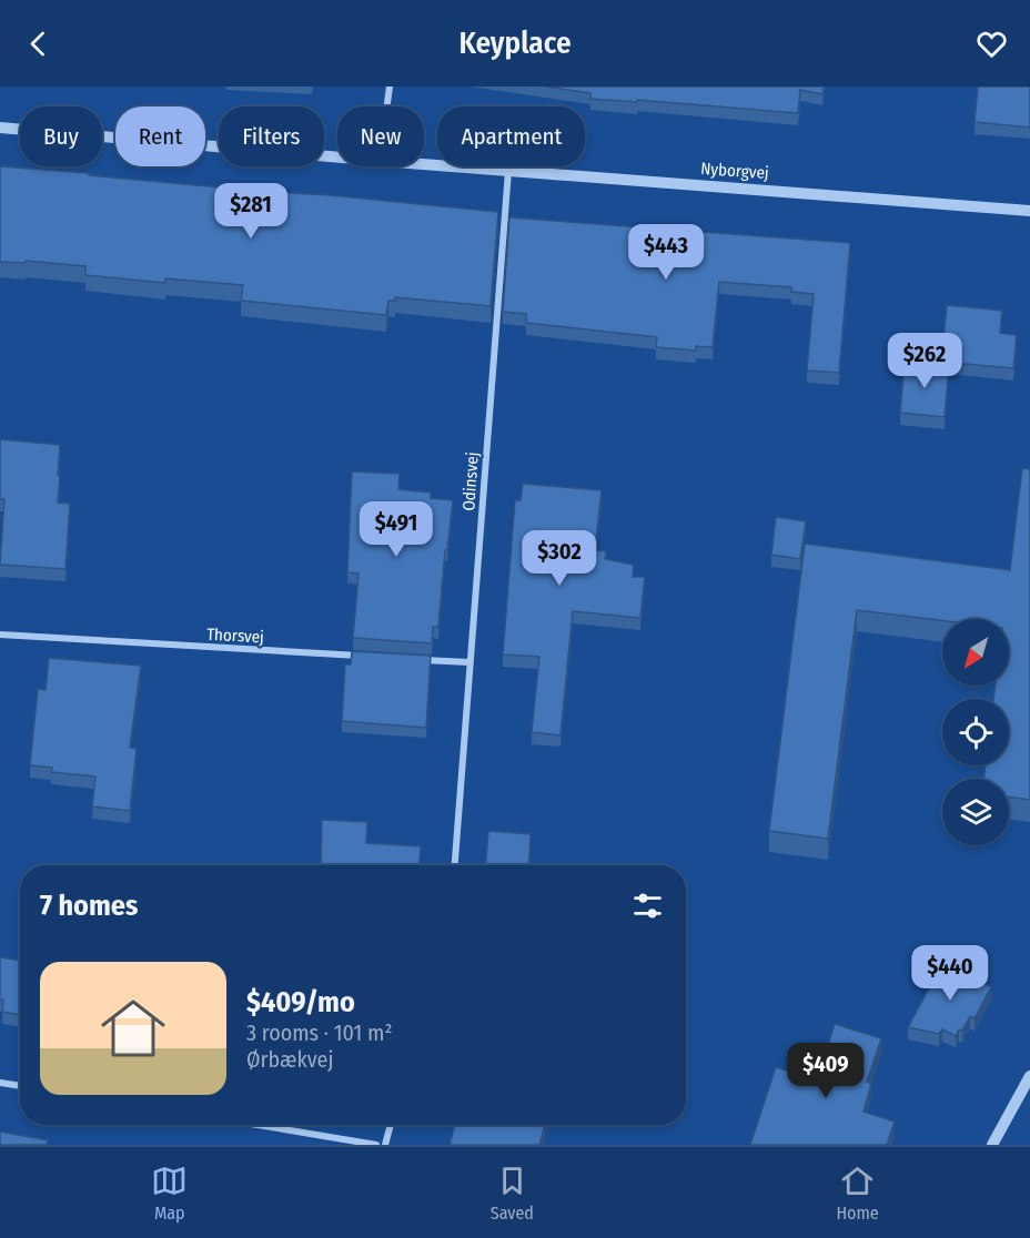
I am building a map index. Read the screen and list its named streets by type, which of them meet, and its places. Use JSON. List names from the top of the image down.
{
  "streets": {
    "street": ["Nyborgvej", "Odinsvej", "Thorsvej"]
  },
  "crossings": [
    ["Nyborgvej", "Odinsvej"]
  ],
  "north": "bottom left",
  "page": {
    "header": "Keyplace",
    "chip": [
      "Buy",
      "Rent",
      "Filters",
      "New",
      "Apartment"
    ],
    "price": [
      "$281",
      "$443",
      "$262",
      "$491",
      "$302",
      "$440",
      "$409"
    ],
    "heading": "7 homes",
    "list": [
      {
        "name": "$409/mo",
        "note": "3 rooms · 101 m² · Ørbækvej"
      }
    ],
    "tabs": ["Map", "Saved", "Home"]
  }
}
